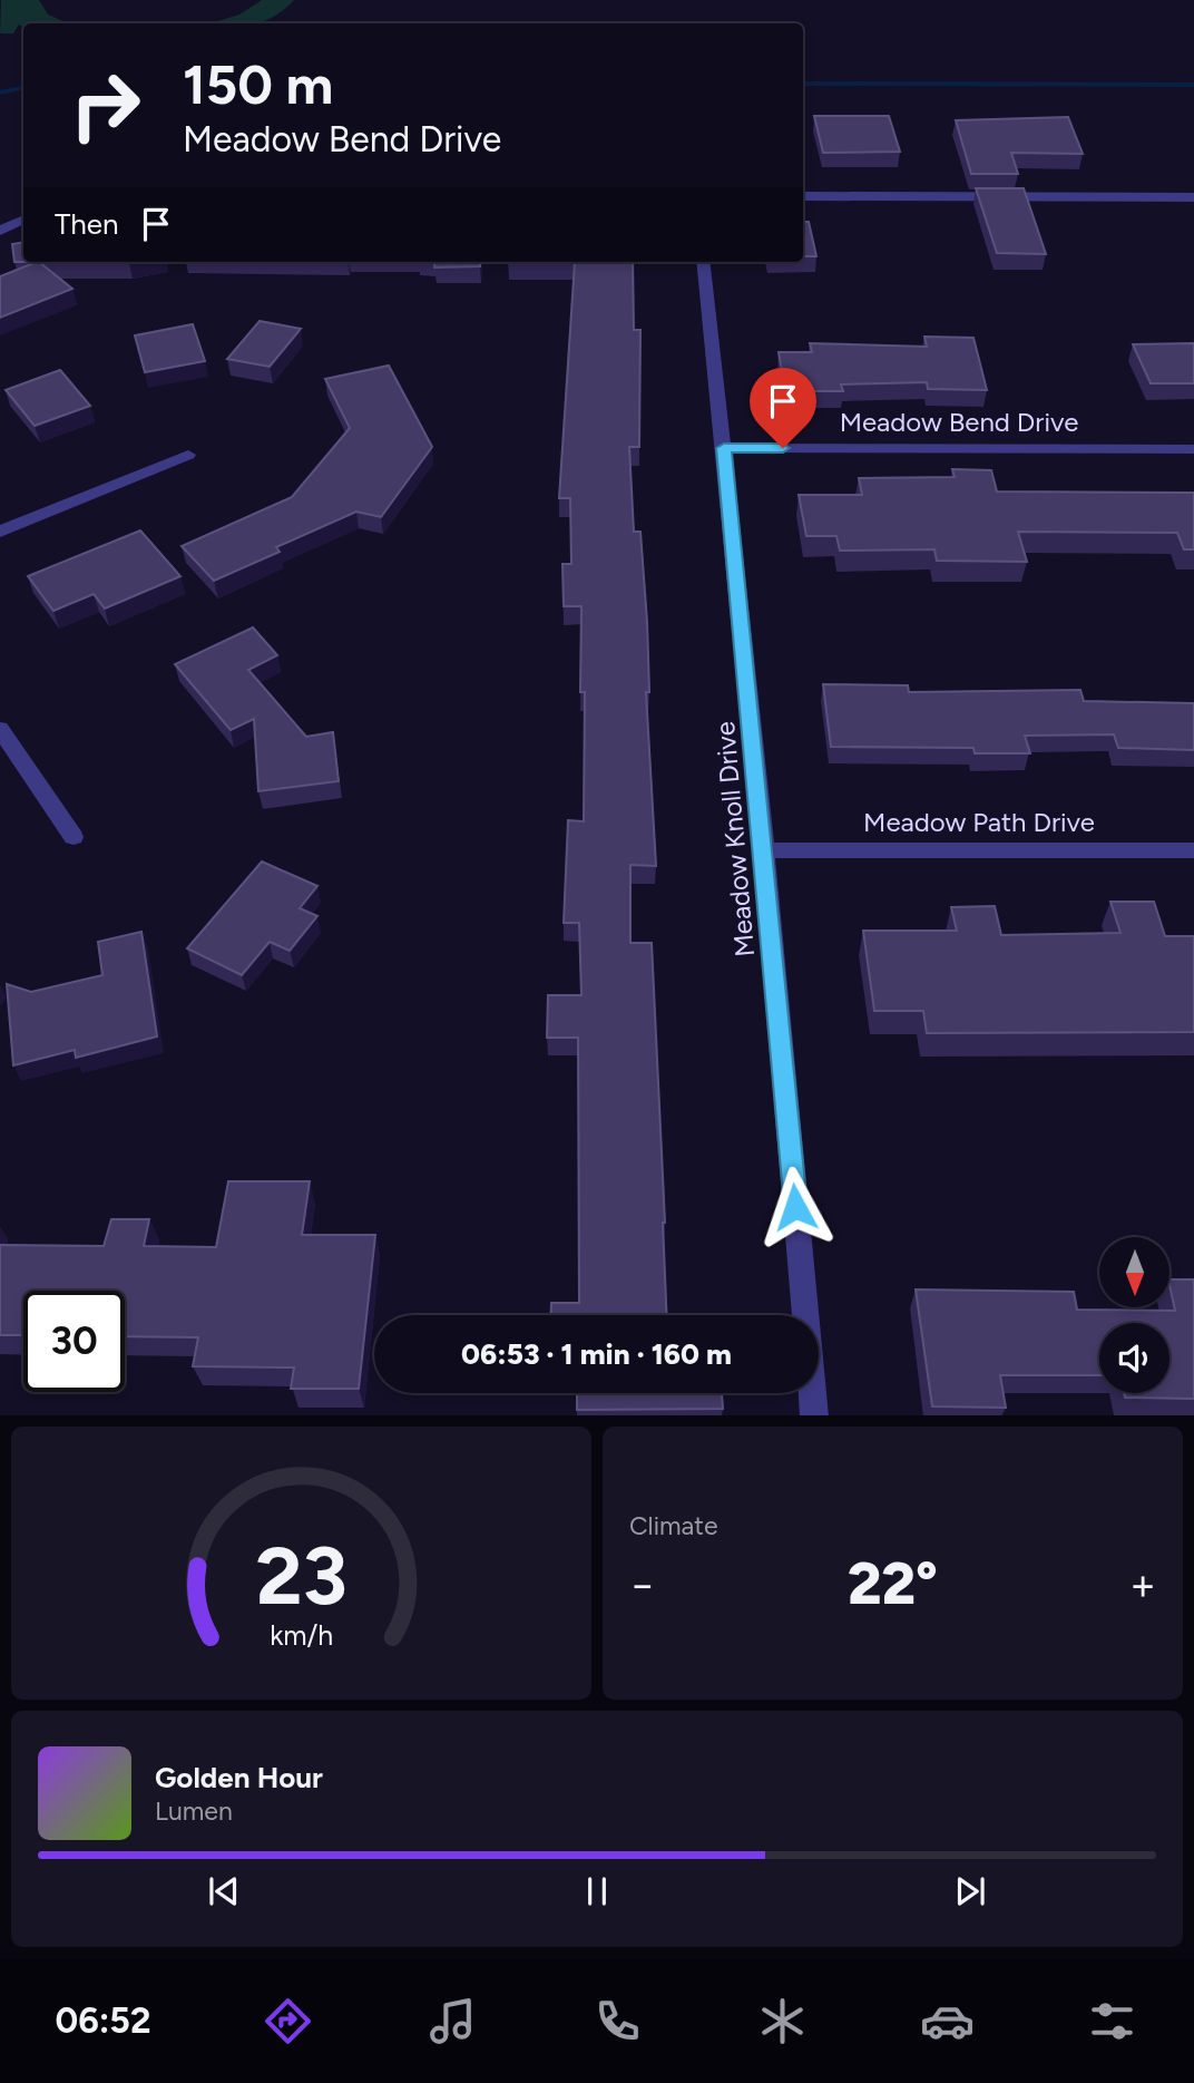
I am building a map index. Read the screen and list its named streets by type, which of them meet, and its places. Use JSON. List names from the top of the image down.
{
  "streets": {
    "street": ["Meadow Bend Drive", "Meadow Path Drive", "Meadow Knoll Drive"]
  },
  "crossings": [
    ["Meadow Bend Drive", "Meadow Knoll Drive"],
    ["Meadow Path Drive", "Meadow Knoll Drive"]
  ],
  "north": "bottom",
  "page": {
    "turn": ["150 m", "Meadow Bend Drive"],
    "then": "Then",
    "limit": "30",
    "trip": "06:53 · 1 min · 160 m",
    "tile": "Climate",
    "heat": ["−", "22°", "+"],
    "song": ["Golden Hour", "Lumen"],
    "tabs": "06:52",
    "gauge": ["23", "km/h"]
  }
}
